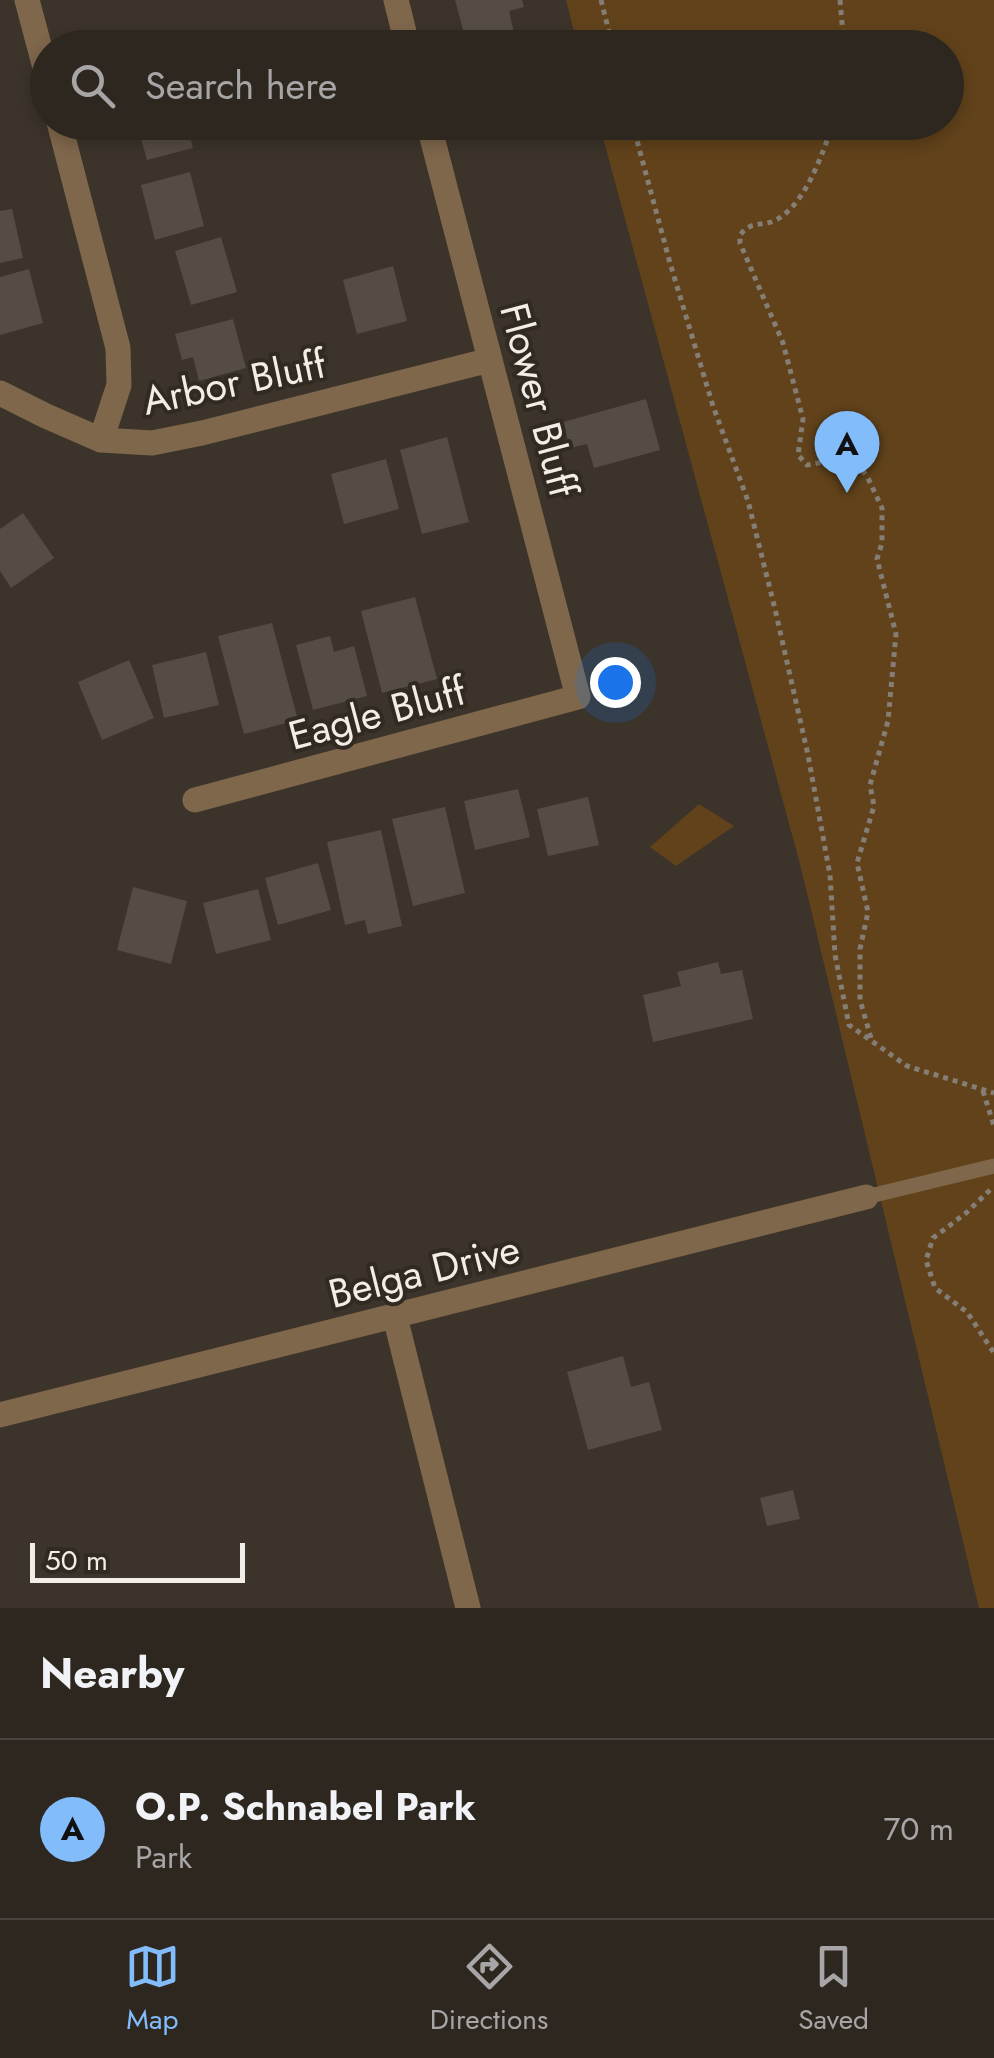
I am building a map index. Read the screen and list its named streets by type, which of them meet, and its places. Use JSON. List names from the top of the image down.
{
  "streets": {
    "street": [
      "Arbor Bluff",
      "Flower Bluff",
      "Eagle Bluff",
      "Belga Drive"
    ]
  },
  "crossings": [
    ["Arbor Bluff", "Flower Bluff"],
    ["Flower Bluff", "Eagle Bluff"]
  ],
  "scale_bar": "50 m",
  "page": {
    "search": "Search here",
    "pins": "A",
    "scale": "50 m",
    "heading": "Nearby",
    "list": [
      {
        "mark": "A",
        "name": "O.P. Schnabel Park",
        "note": "Park",
        "value": "70 m"
      }
    ],
    "nav": ["Map", "Directions", "Saved"]
  }
}
